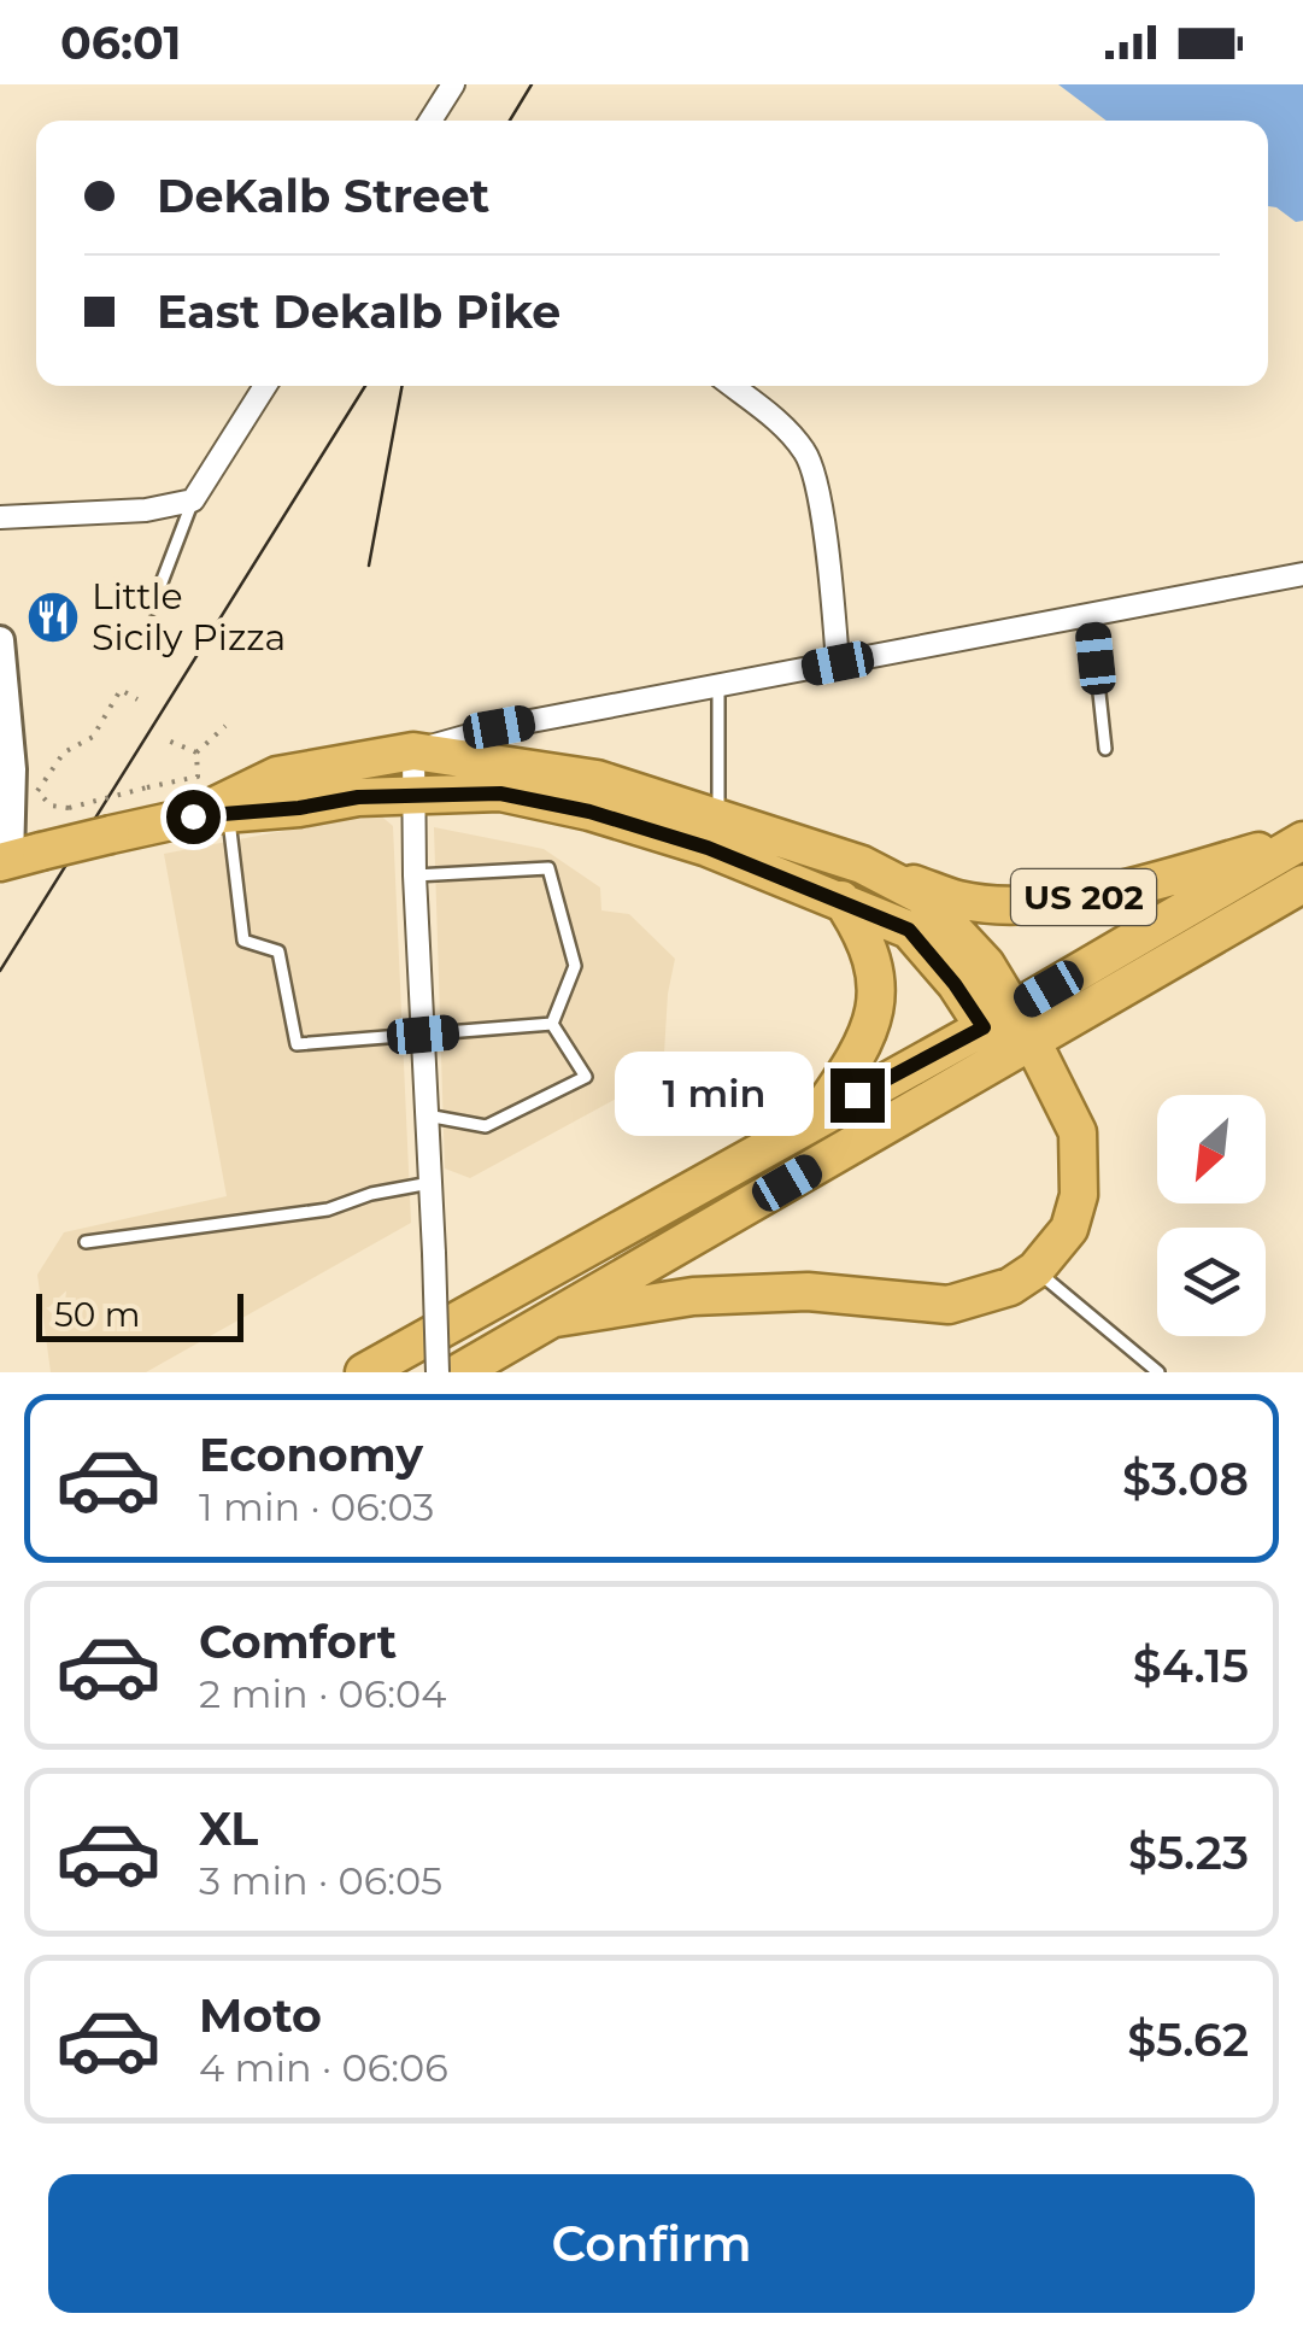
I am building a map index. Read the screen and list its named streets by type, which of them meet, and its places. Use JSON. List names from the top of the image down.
{
  "streets": {
    "highway": ["US 202"]
  },
  "places": {
    "restaurant": ["Little Sicily Pizza"]
  },
  "scale_bar": "50 m",
  "north": "bottom left",
  "page": {
    "status": "06:01",
    "banner": ["DeKalb Street", "East Dekalb Pike"],
    "bubble": "1 min",
    "scale": "50 m",
    "list": [
      {
        "name": "Economy",
        "note": "1 min · 06:03",
        "value": "$3.08"
      },
      {
        "name": "Comfort",
        "note": "2 min · 06:04",
        "value": "$4.15"
      },
      {
        "name": "XL",
        "note": "3 min · 06:05",
        "value": "$5.23"
      },
      {
        "name": "Moto",
        "note": "4 min · 06:06",
        "value": "$5.62"
      }
    ],
    "buttons": "Confirm"
  }
}
